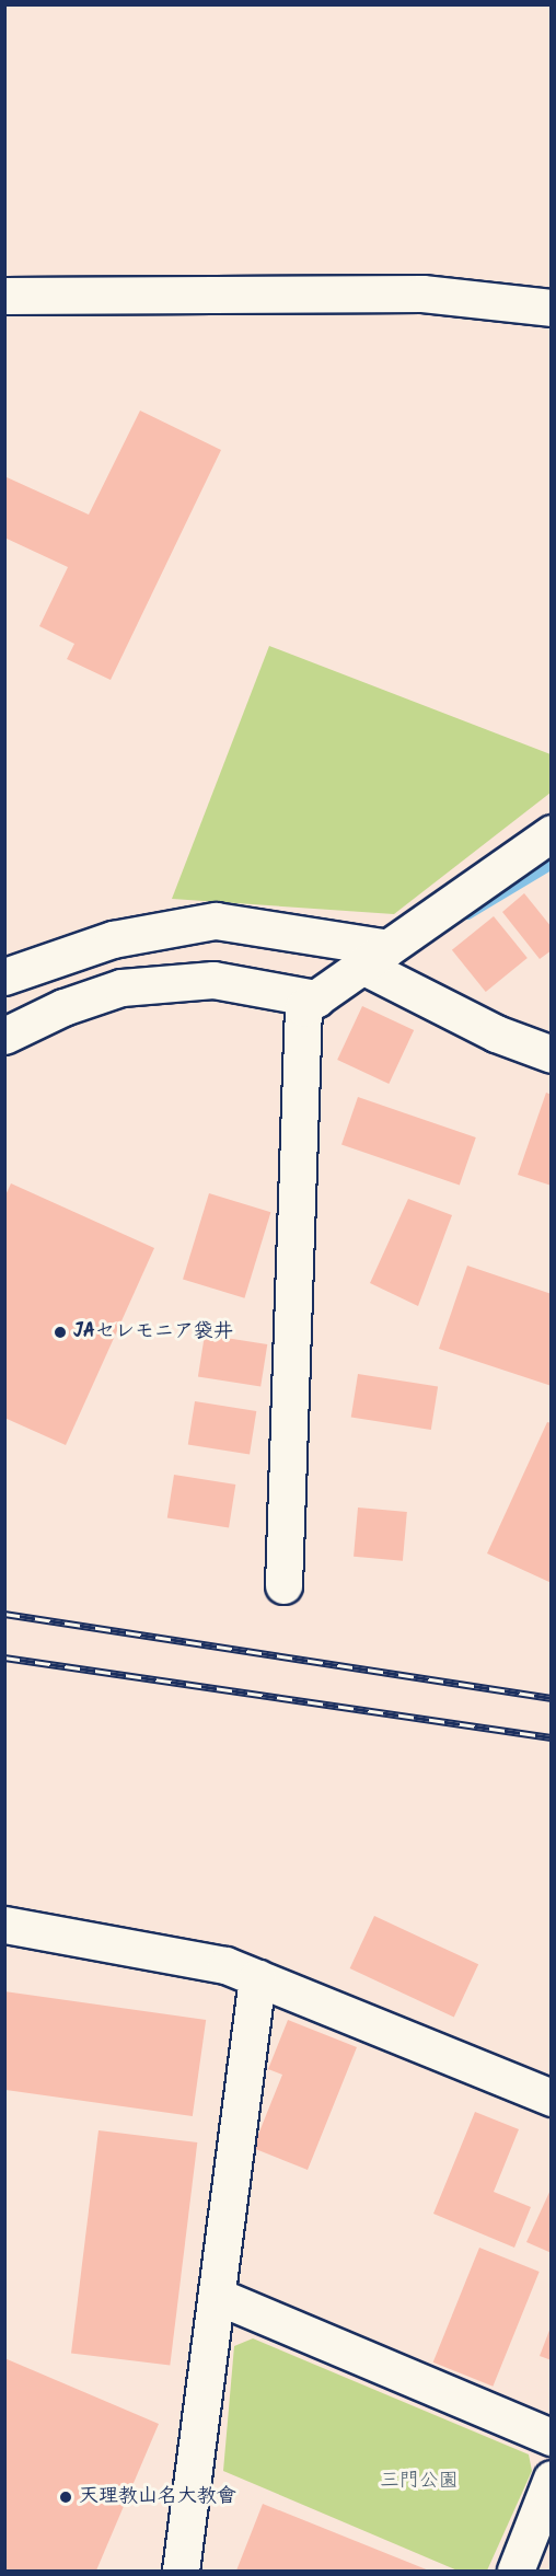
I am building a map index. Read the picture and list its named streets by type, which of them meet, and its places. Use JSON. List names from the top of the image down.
{
  "parks": ["三門公園"],
  "places": ["JAセレモニア袋井", "天理教山名大教會"]
}
